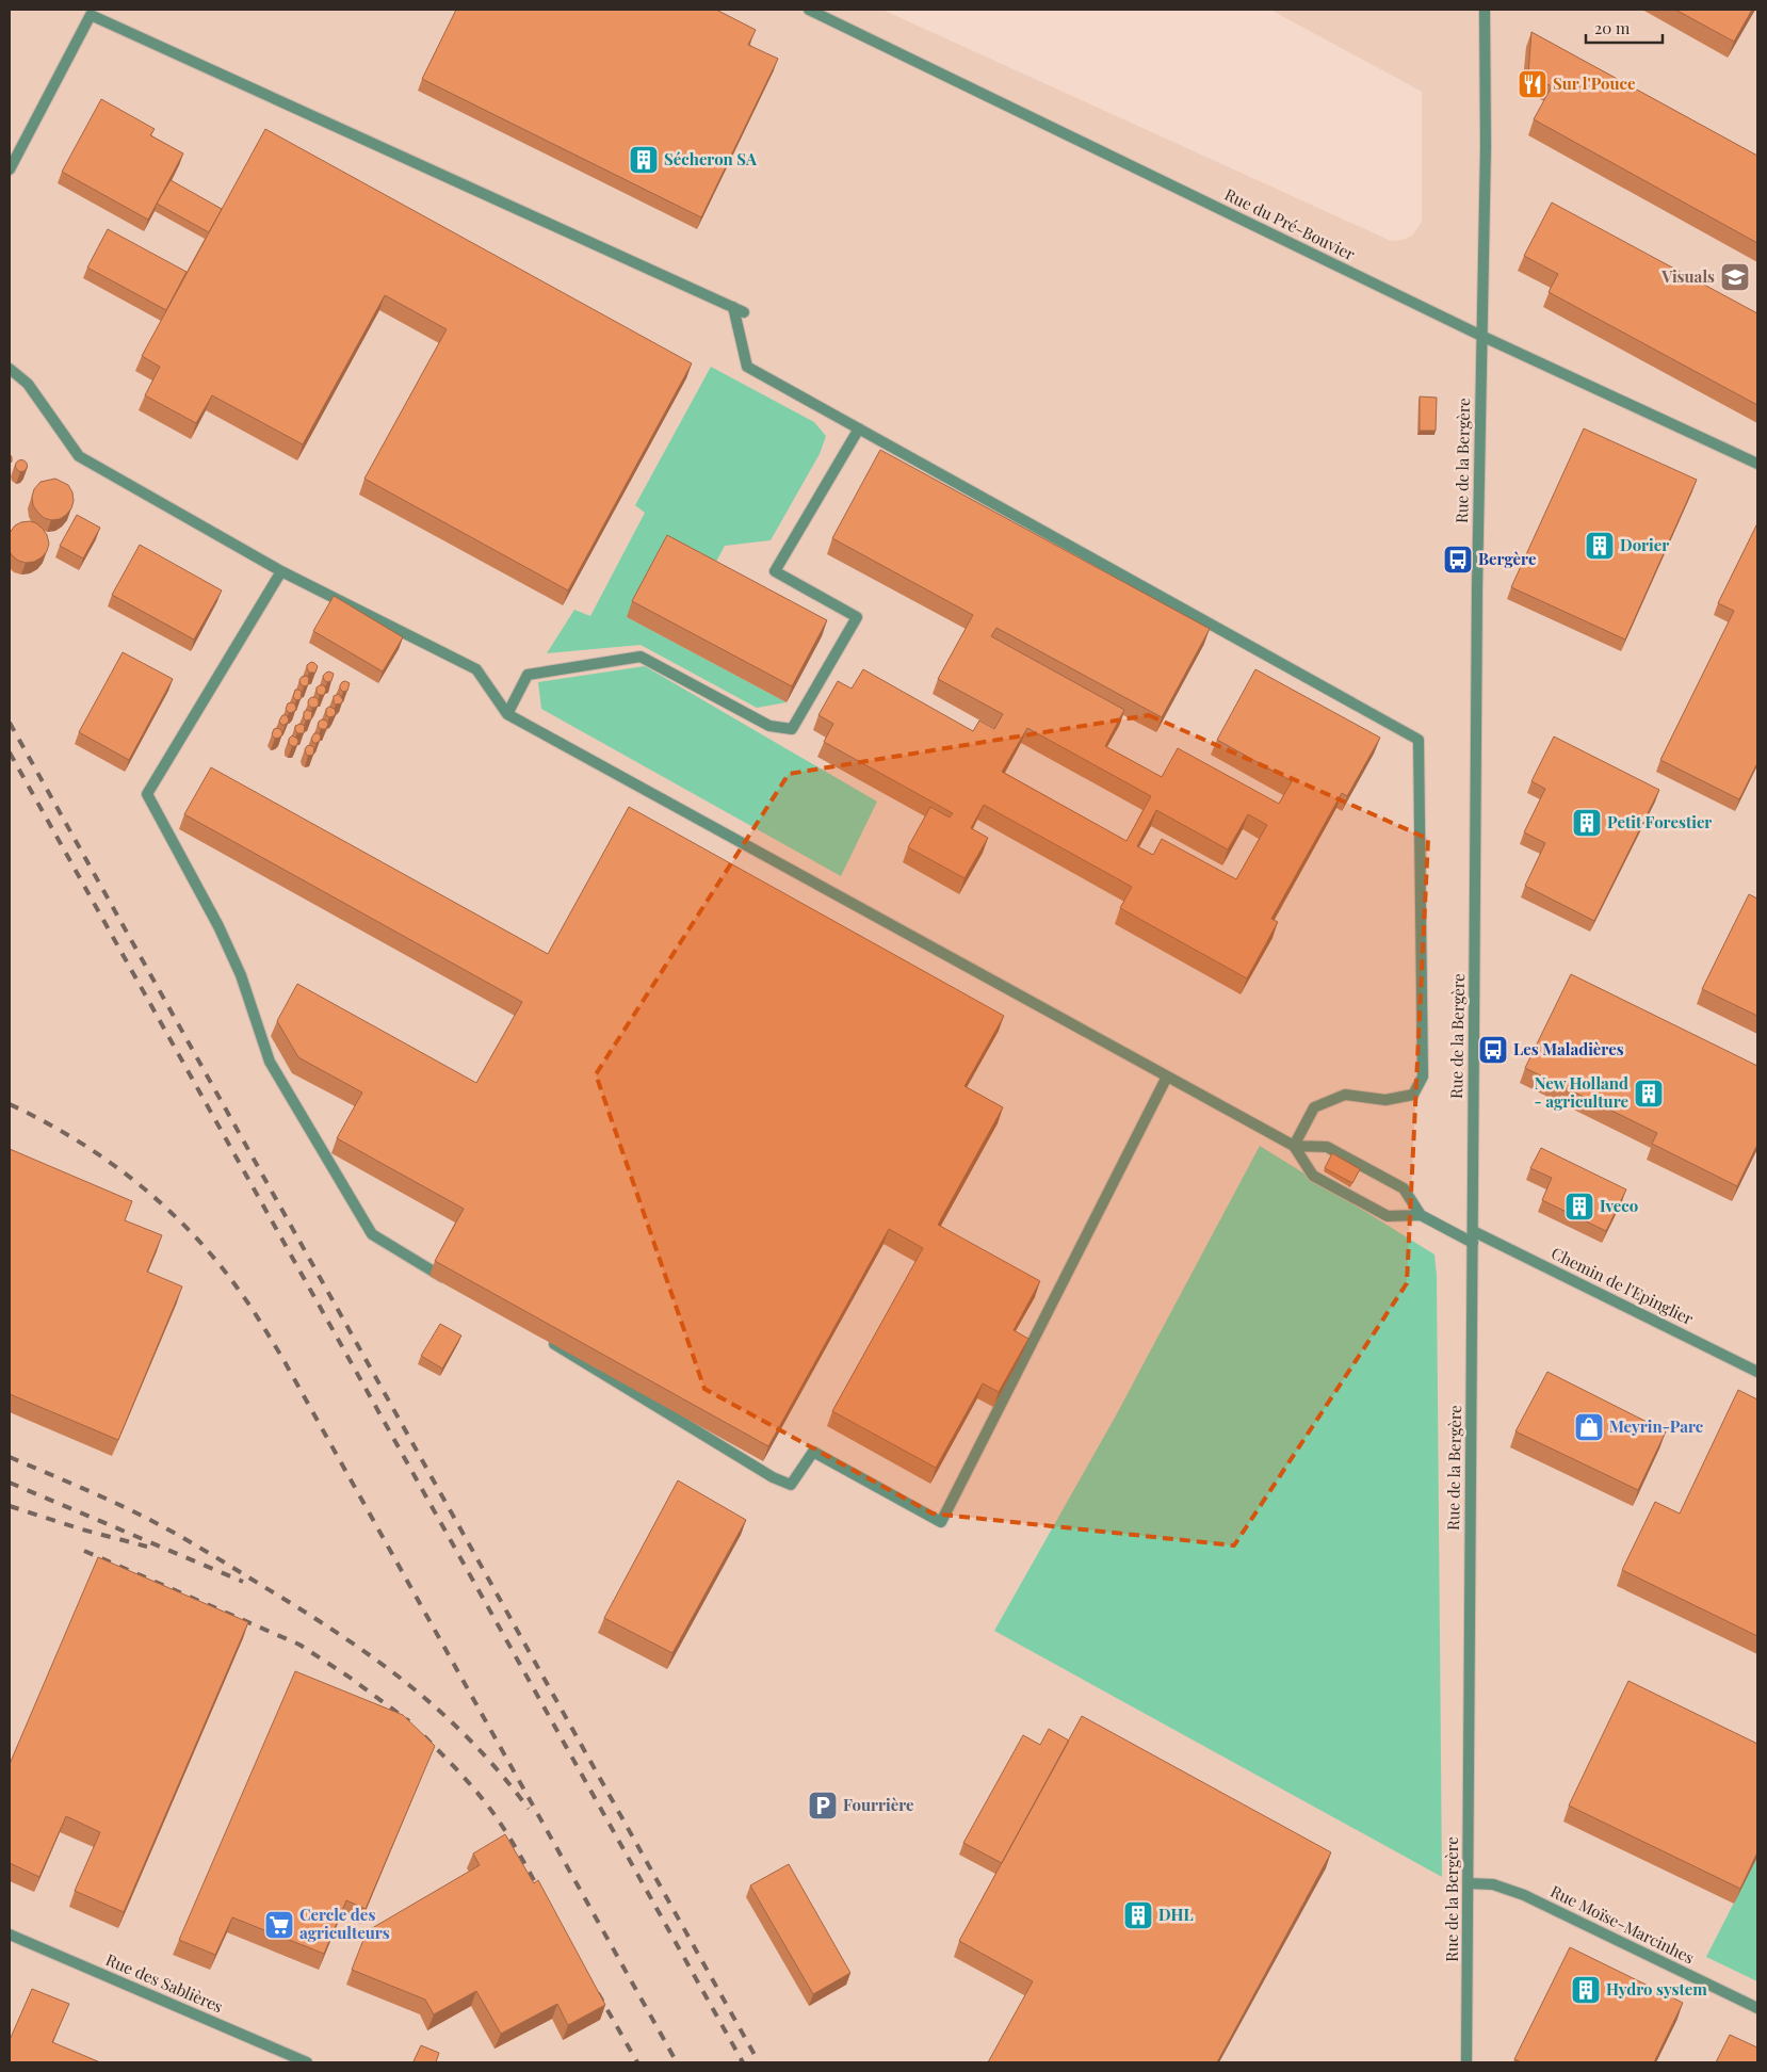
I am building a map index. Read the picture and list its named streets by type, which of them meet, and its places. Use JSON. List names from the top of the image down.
{
  "streets": {
    "street": [
      "Rue du Pré-Bouvier",
      "Rue de la Bergère",
      "Chemin de l'Epinglier",
      "Rue Moïse-Marcinhes",
      "Rue des Sablières"
    ]
  },
  "crossings": [
    ["Rue du Pré-Bouvier", "Rue de la Bergère"],
    ["Rue de la Bergère", "Chemin de l'Epinglier"],
    ["Rue de la Bergère", "Rue Moïse-Marcinhes"]
  ],
  "places": {
    "restaurant": ["Sur l'Pouce"],
    "building": [
      "Sécheron SA",
      "Dorier",
      "Petit Forestier",
      "New Holland - agriculture",
      "Iveco",
      "DHL",
      "Hydro system"
    ],
    "school or university": ["Visuals"],
    "bus stop": ["Bergère", "Les Maladières"],
    "shop": ["Meyrin-Parc"],
    "parking": ["Fourrière"],
    "supermarket": ["Cercle des agriculteurs"]
  },
  "scale_bar": "20 m"
}
